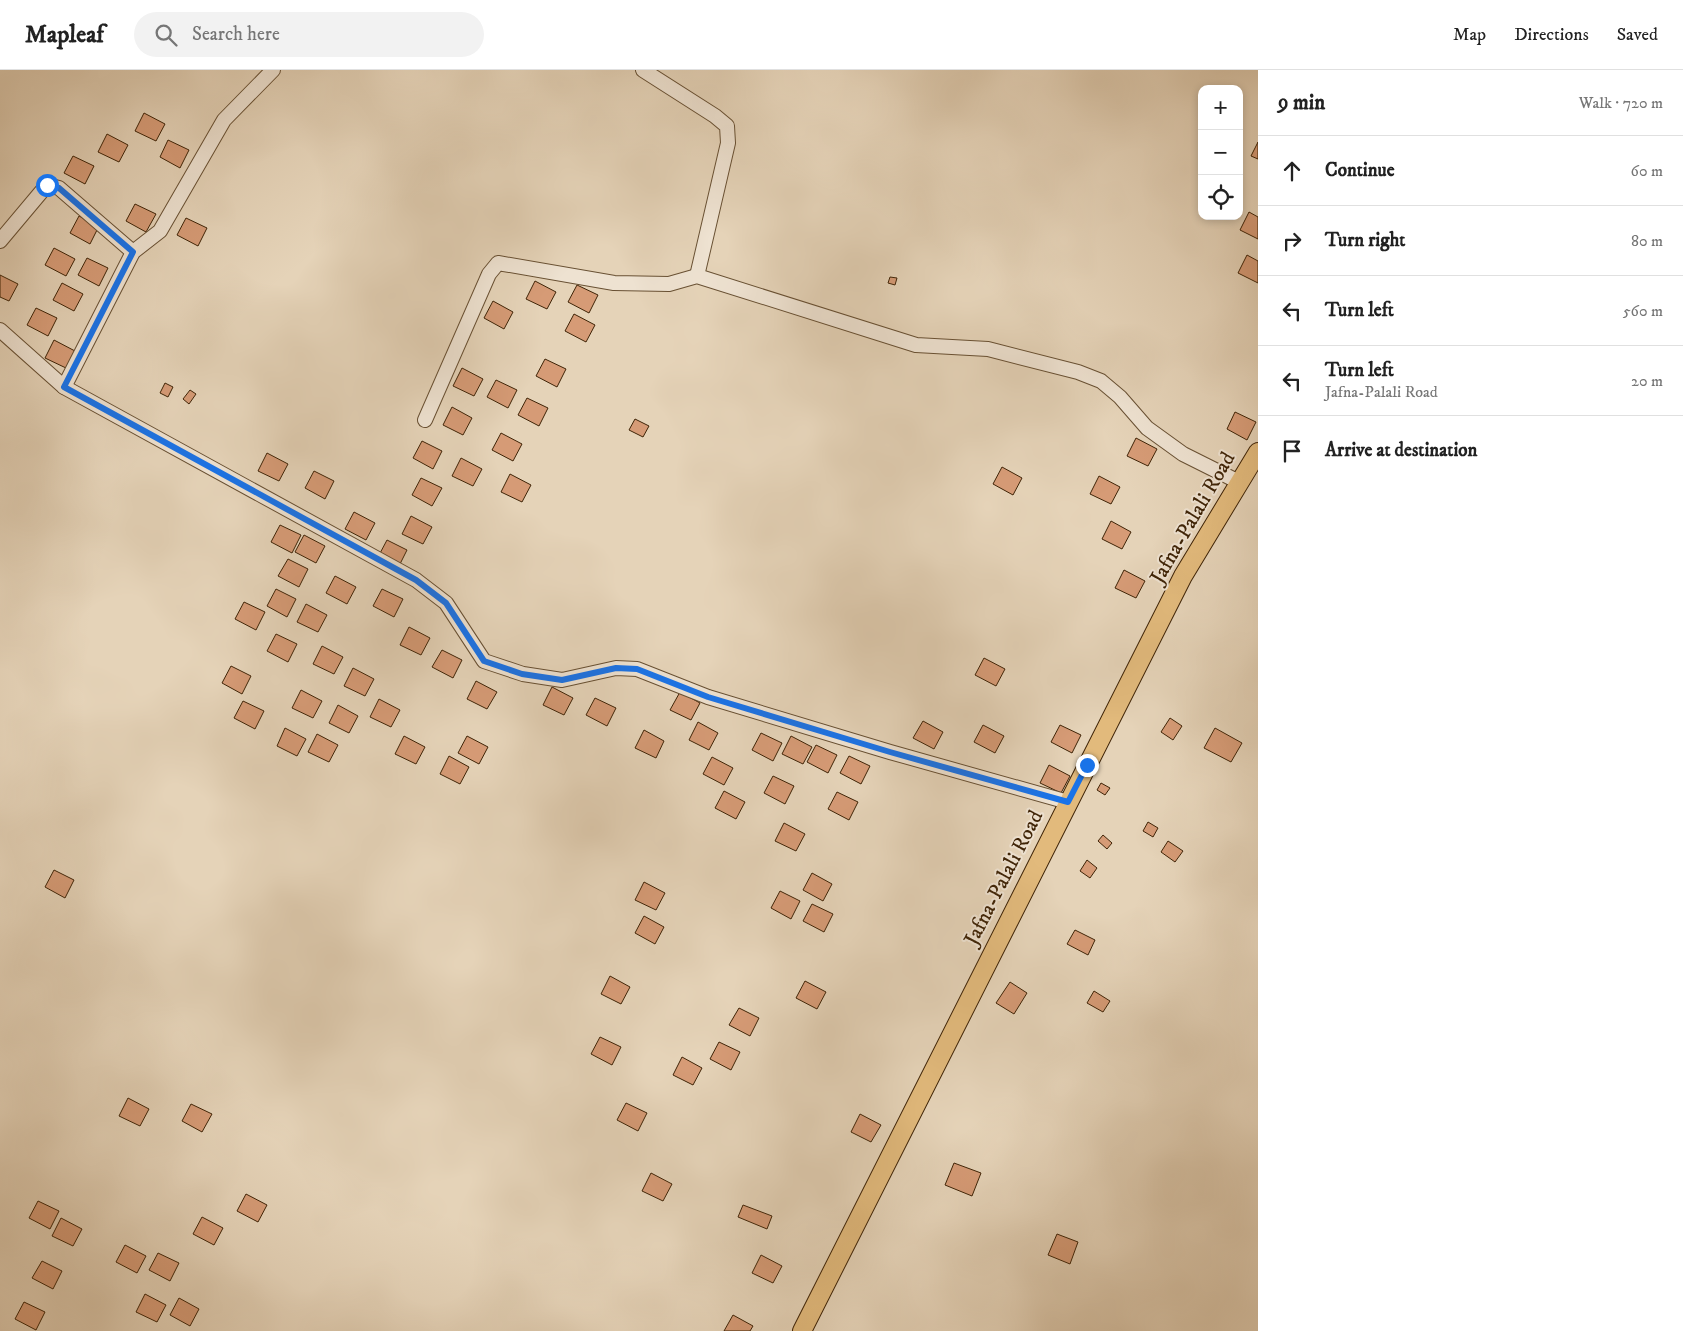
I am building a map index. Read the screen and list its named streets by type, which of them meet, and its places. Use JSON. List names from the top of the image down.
{
  "streets": {
    "main road": ["Jafna-Palali Road"]
  },
  "page": {
    "header": "Mapleaf",
    "search": "Search here",
    "nav": ["Map", "Directions", "Saved"],
    "heading": ["9 min", "Walk · 720 m"],
    "map_buttons": ["+", "−"],
    "list": [
      ["Continue", "60 m"],
      ["Turn right", "80 m"],
      ["Turn left", "560 m"],
      ["Turn left", "Jafna-Palali Road", "20 m"],
      "Arrive at destination"
    ]
  }
}
